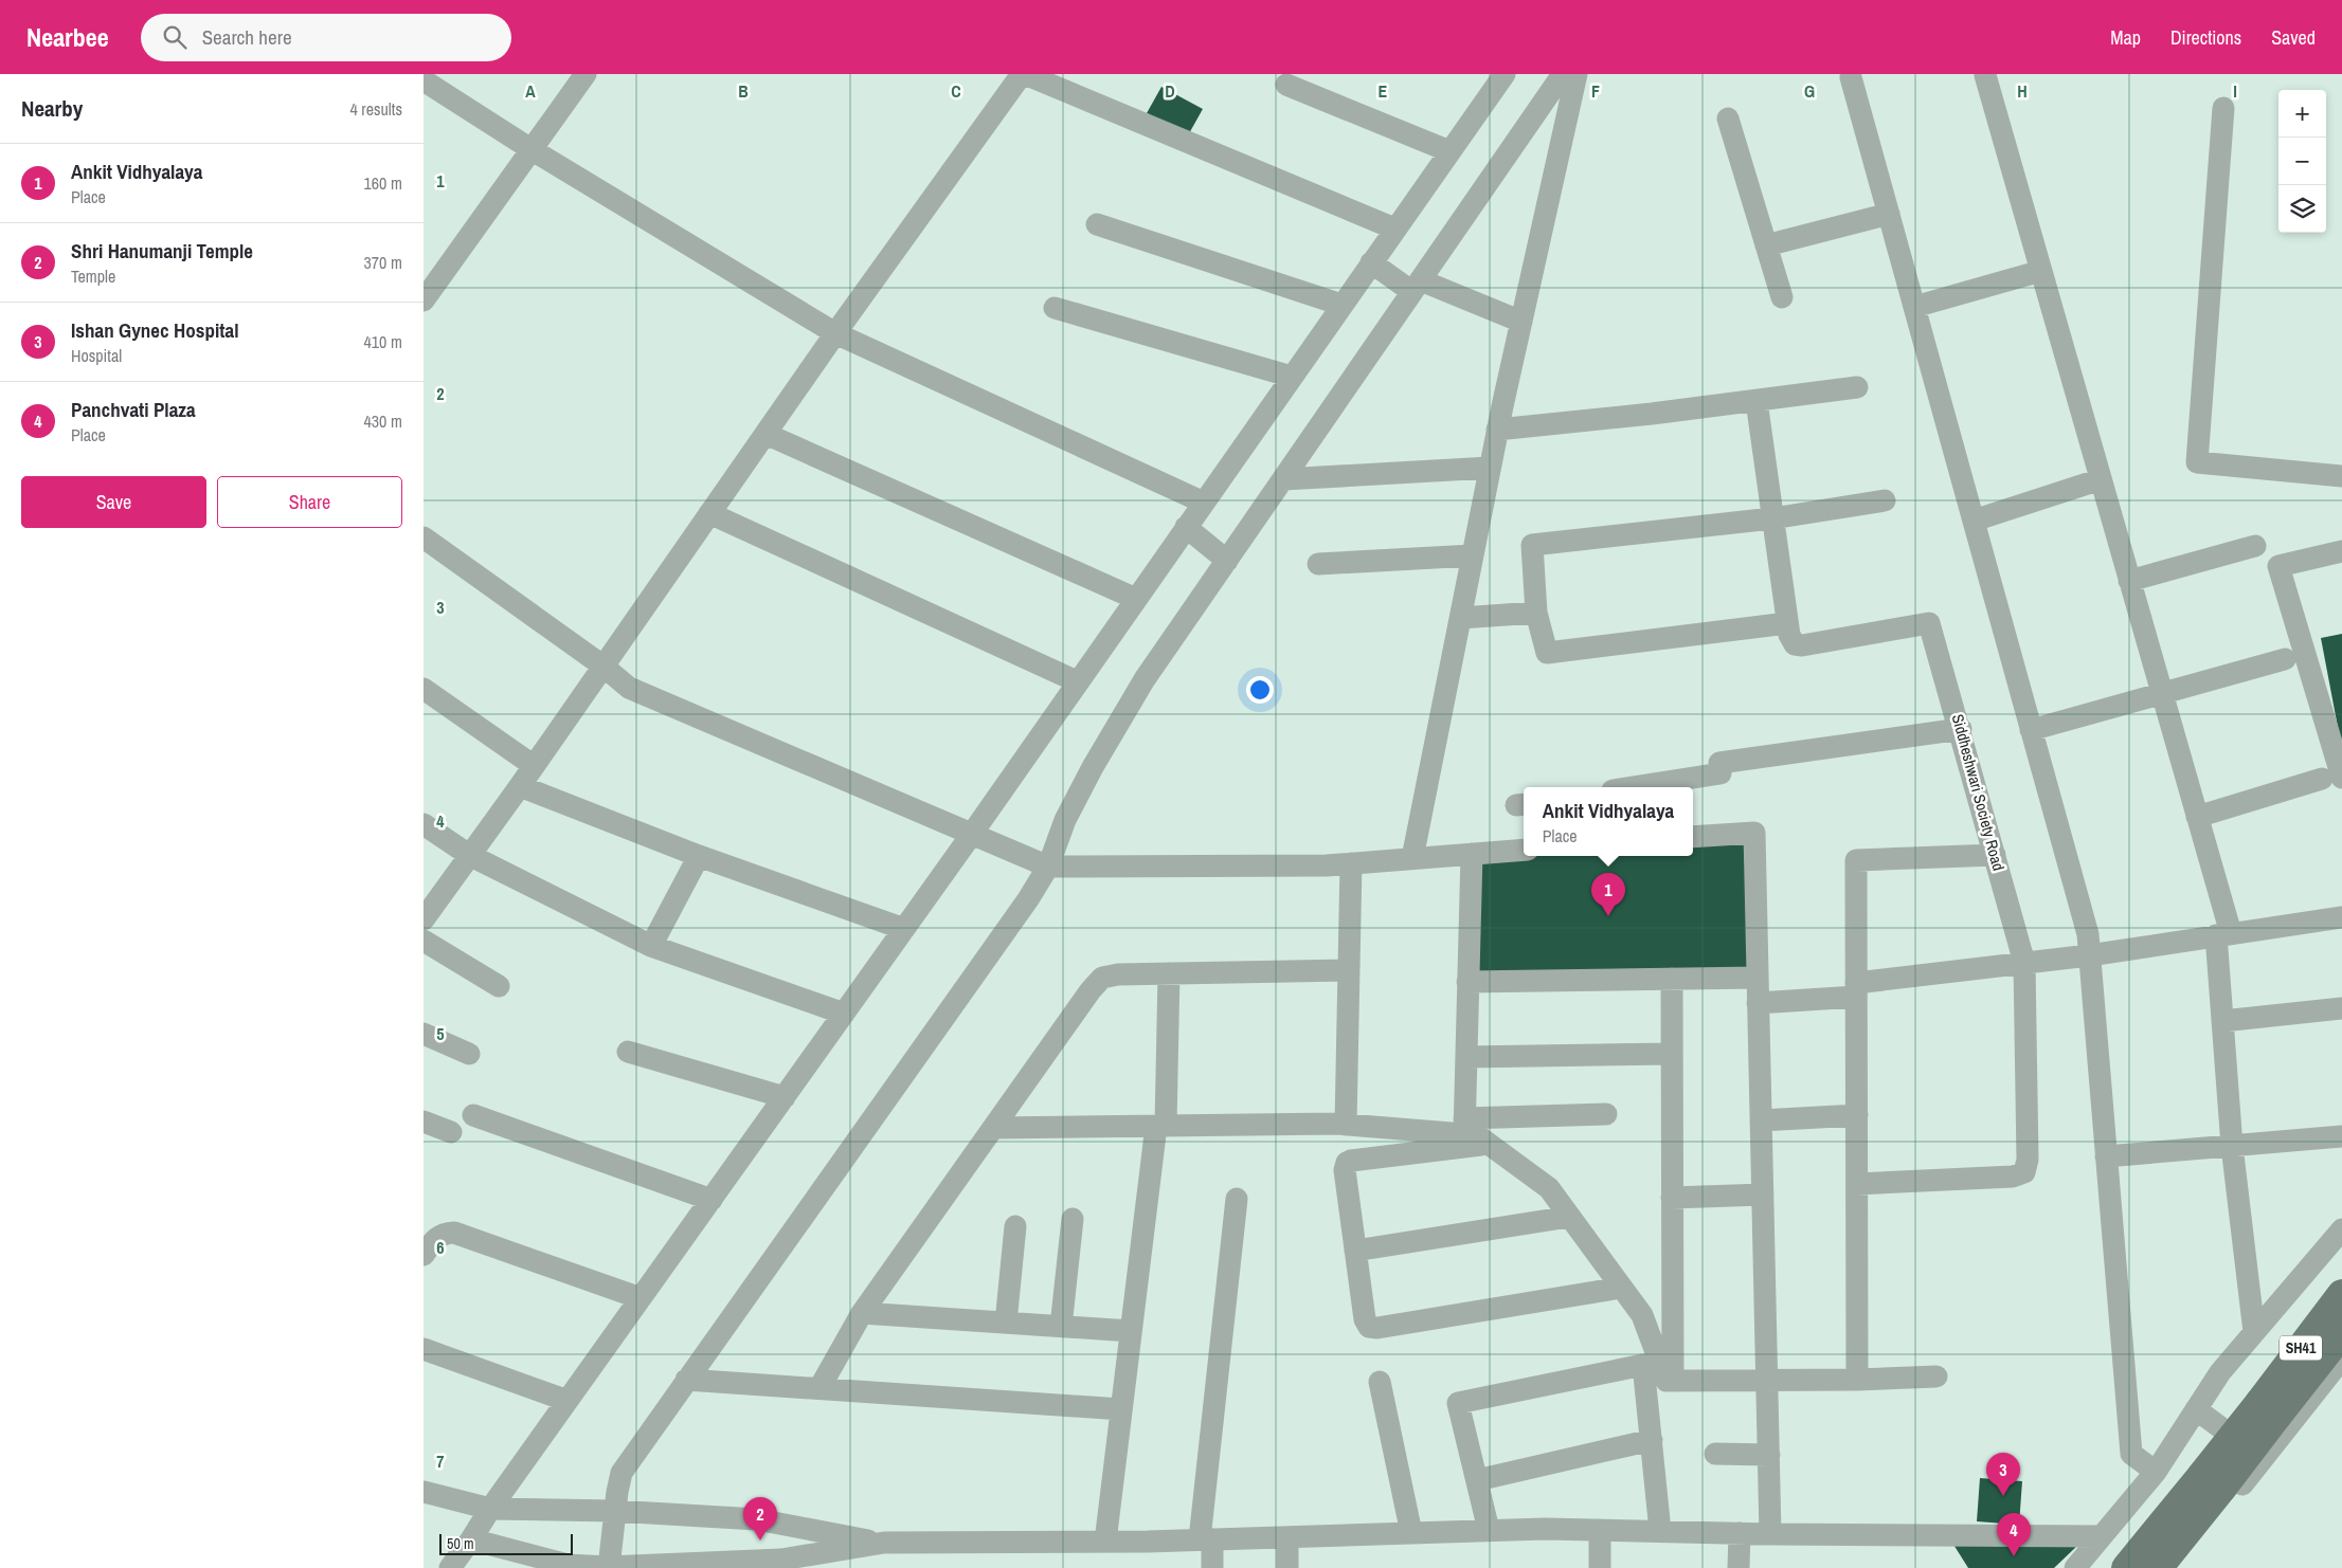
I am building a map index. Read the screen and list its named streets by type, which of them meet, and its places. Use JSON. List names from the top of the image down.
{
  "streets": {
    "main road": ["SH41"],
    "street": ["Siddheshwari Society Road"]
  },
  "scale_bar": "50 m",
  "page": {
    "header": "Nearbee",
    "search": "Search here",
    "nav": ["Map", "Directions", "Saved"],
    "heading": ["Nearby", "4 results"],
    "map_buttons": ["+", "−"],
    "list": [
      {
        "mark": "1",
        "name": "Ankit Vidhyalaya",
        "note": "Place",
        "value": "160 m"
      },
      {
        "mark": "2",
        "name": "Shri Hanumanji Temple",
        "note": "Temple",
        "value": "370 m"
      },
      {
        "mark": "3",
        "name": "Ishan Gynec Hospital",
        "note": "Hospital",
        "value": "410 m"
      },
      {
        "mark": "4",
        "name": "Panchvati Plaza",
        "note": "Place",
        "value": "430 m"
      }
    ],
    "buttons": ["Save", "Share"],
    "popup": ["Ankit Vidhyalaya", "Place"],
    "pins": [
      "1",
      "3",
      "2",
      "4"
    ],
    "scale": "50 m"
  },
  "grid": {
    "columns": [
      "A",
      "B",
      "C",
      "D",
      "E",
      "F",
      "G",
      "H",
      "I"
    ],
    "rows": [
      "1",
      "2",
      "3",
      "4",
      "5",
      "6",
      "7"
    ]
  }
}
